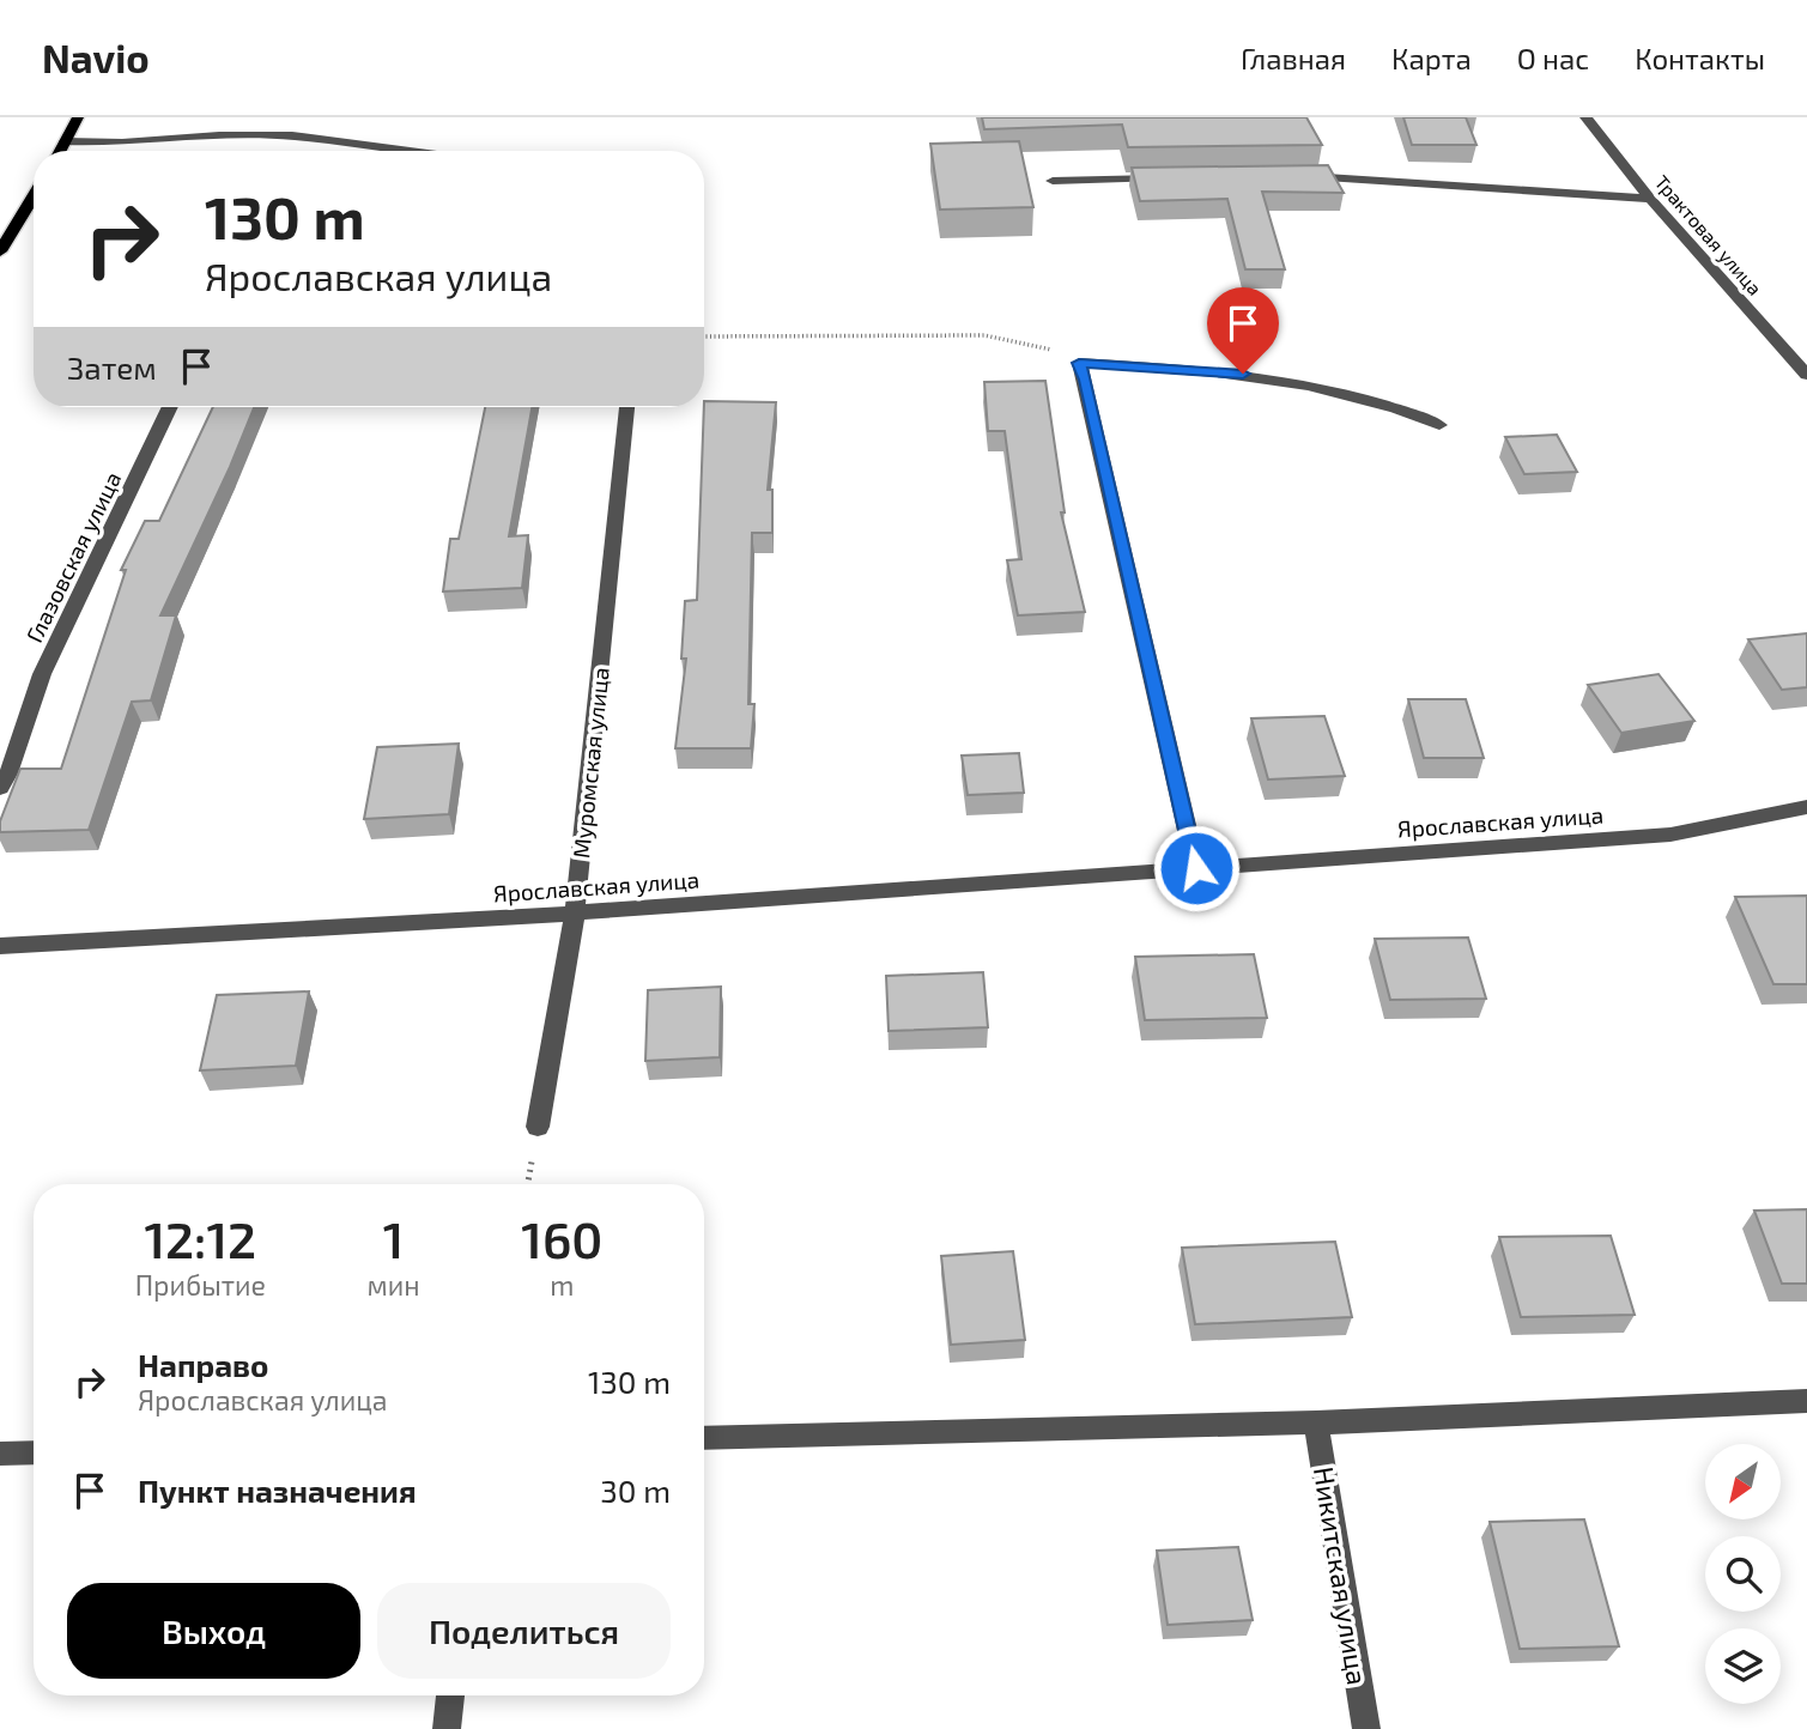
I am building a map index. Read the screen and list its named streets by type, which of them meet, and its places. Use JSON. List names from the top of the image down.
{
  "streets": {
    "street": [
      "Трактовая улица",
      "Глазовская улица",
      "Муромская улица",
      "Ярославская улица",
      "Никитская улица"
    ]
  },
  "crossings": [
    ["Муромская улица", "Ярославская улица"]
  ],
  "north": "bottom left",
  "page": {
    "header": "Navio",
    "nav": [
      "Главная",
      "Карта",
      "О нас",
      "Контакты"
    ],
    "turn": ["130 m", "Ярославская улица"],
    "then": "Затем",
    "eta": [
      "12:12",
      "Прибытие",
      "1",
      "мин",
      "160",
      "m"
    ],
    "list": [
      {
        "name": "Направо",
        "note": "Ярославская улица",
        "value": "130 m"
      },
      {
        "name": "Пункт назначения",
        "value": "30 m"
      }
    ],
    "buttons": ["Выход", "Поделиться"]
  }
}
